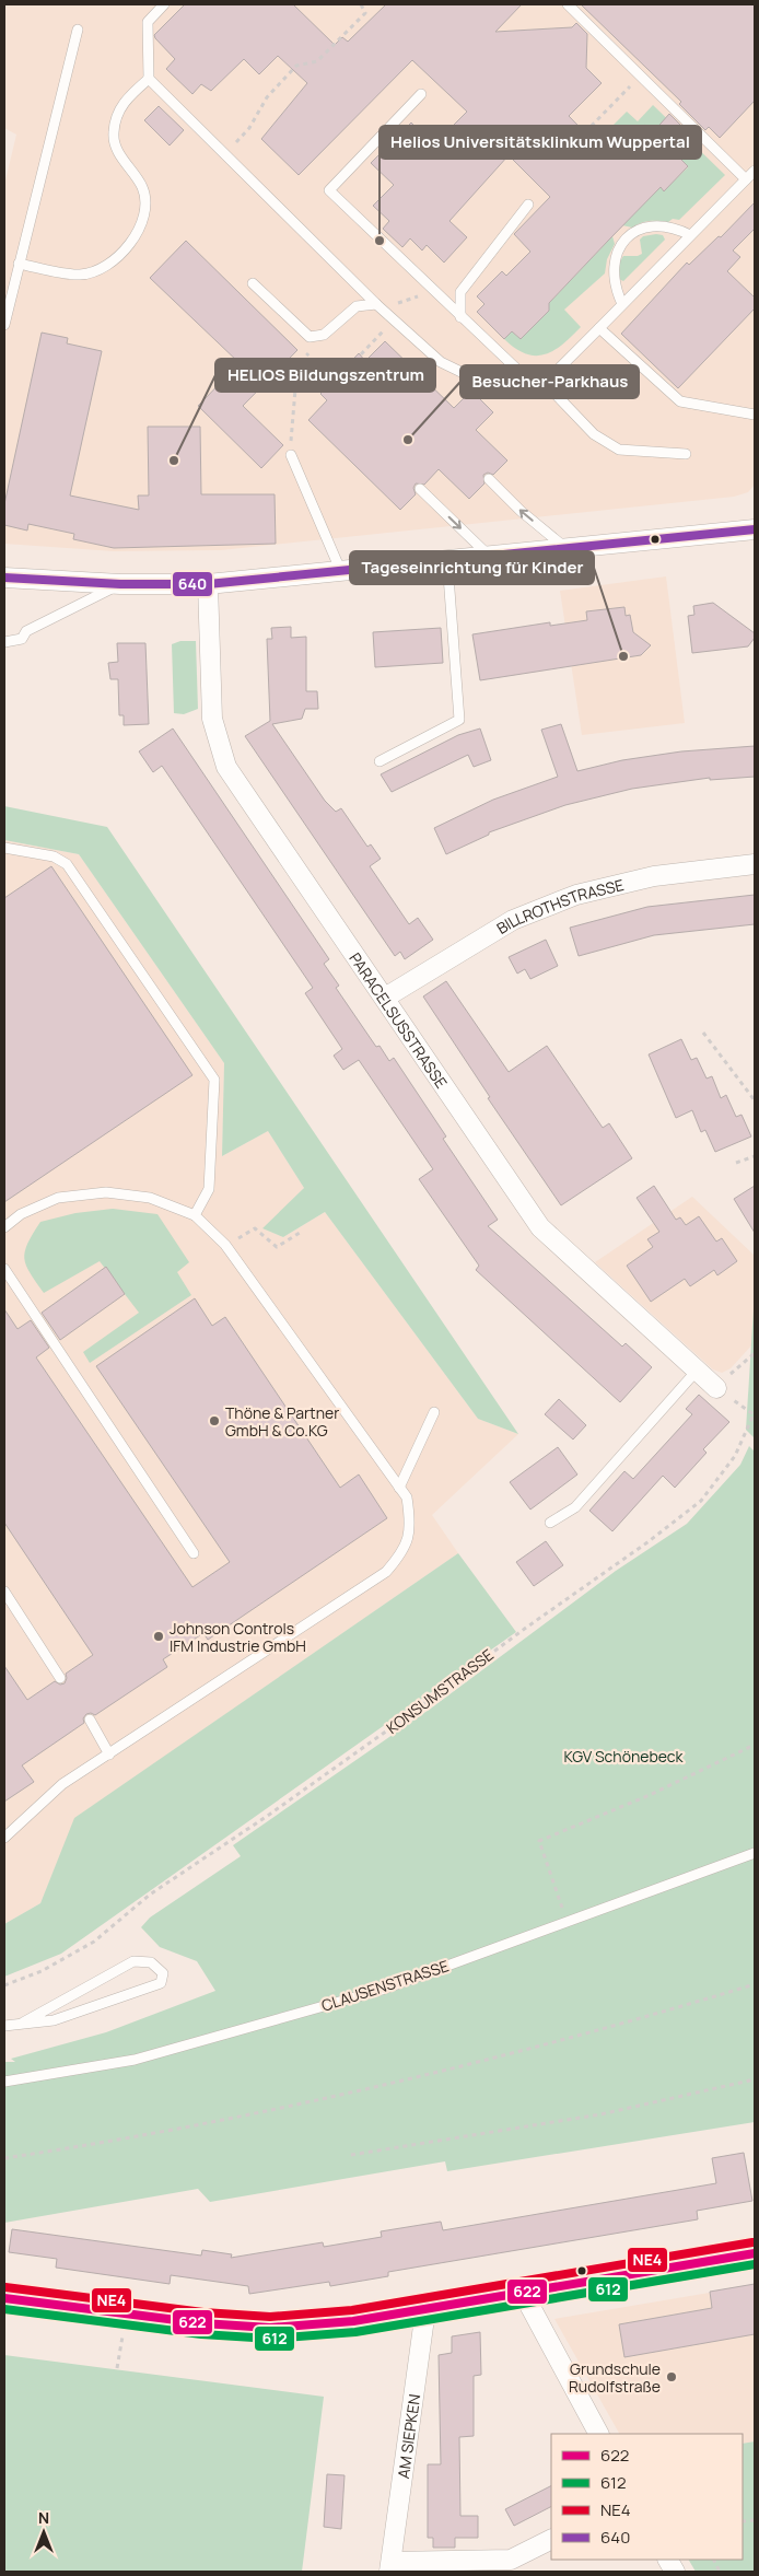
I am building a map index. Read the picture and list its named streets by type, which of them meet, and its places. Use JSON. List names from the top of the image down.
{
  "streets": {
    "street": ["BILLROTHSTRASSE", "PARACELSUSSTRASSE", "AM SIEPKEN"],
    "lane": ["CLAUSENSTRASSE"],
    "path": ["KONSUMSTRASSE"]
  },
  "crossings": [
    ["BILLROTHSTRASSE", "PARACELSUSSTRASSE"],
    ["PARACELSUSSTRASSE", "KONSUMSTRASSE"]
  ],
  "parks": ["KGV Schönebeck"],
  "places": [
    "Helios Universitätsklinkum Wuppertal",
    "Besucher-Parkhaus",
    "HELIOS Bildungszentrum",
    "Tageseinrichtung für Kinder",
    "Thöne & Partner GmbH & Co.KG",
    "Johnson Controls IFM Industrie GmbH",
    "Grundschule Rudolfstraße"
  ],
  "lines": [
    "transit line 640",
    "transit line NE4",
    "transit line 622",
    "transit line 612"
  ],
  "legend": [
    "622",
    "612",
    "NE4",
    "640"
  ],
  "north": "top"
}
